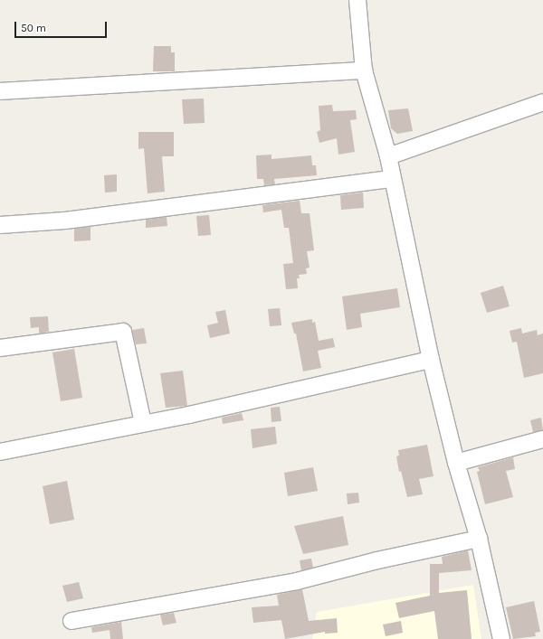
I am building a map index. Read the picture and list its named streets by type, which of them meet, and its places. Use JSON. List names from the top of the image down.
{
  "scale_bar": "50 m"
}
